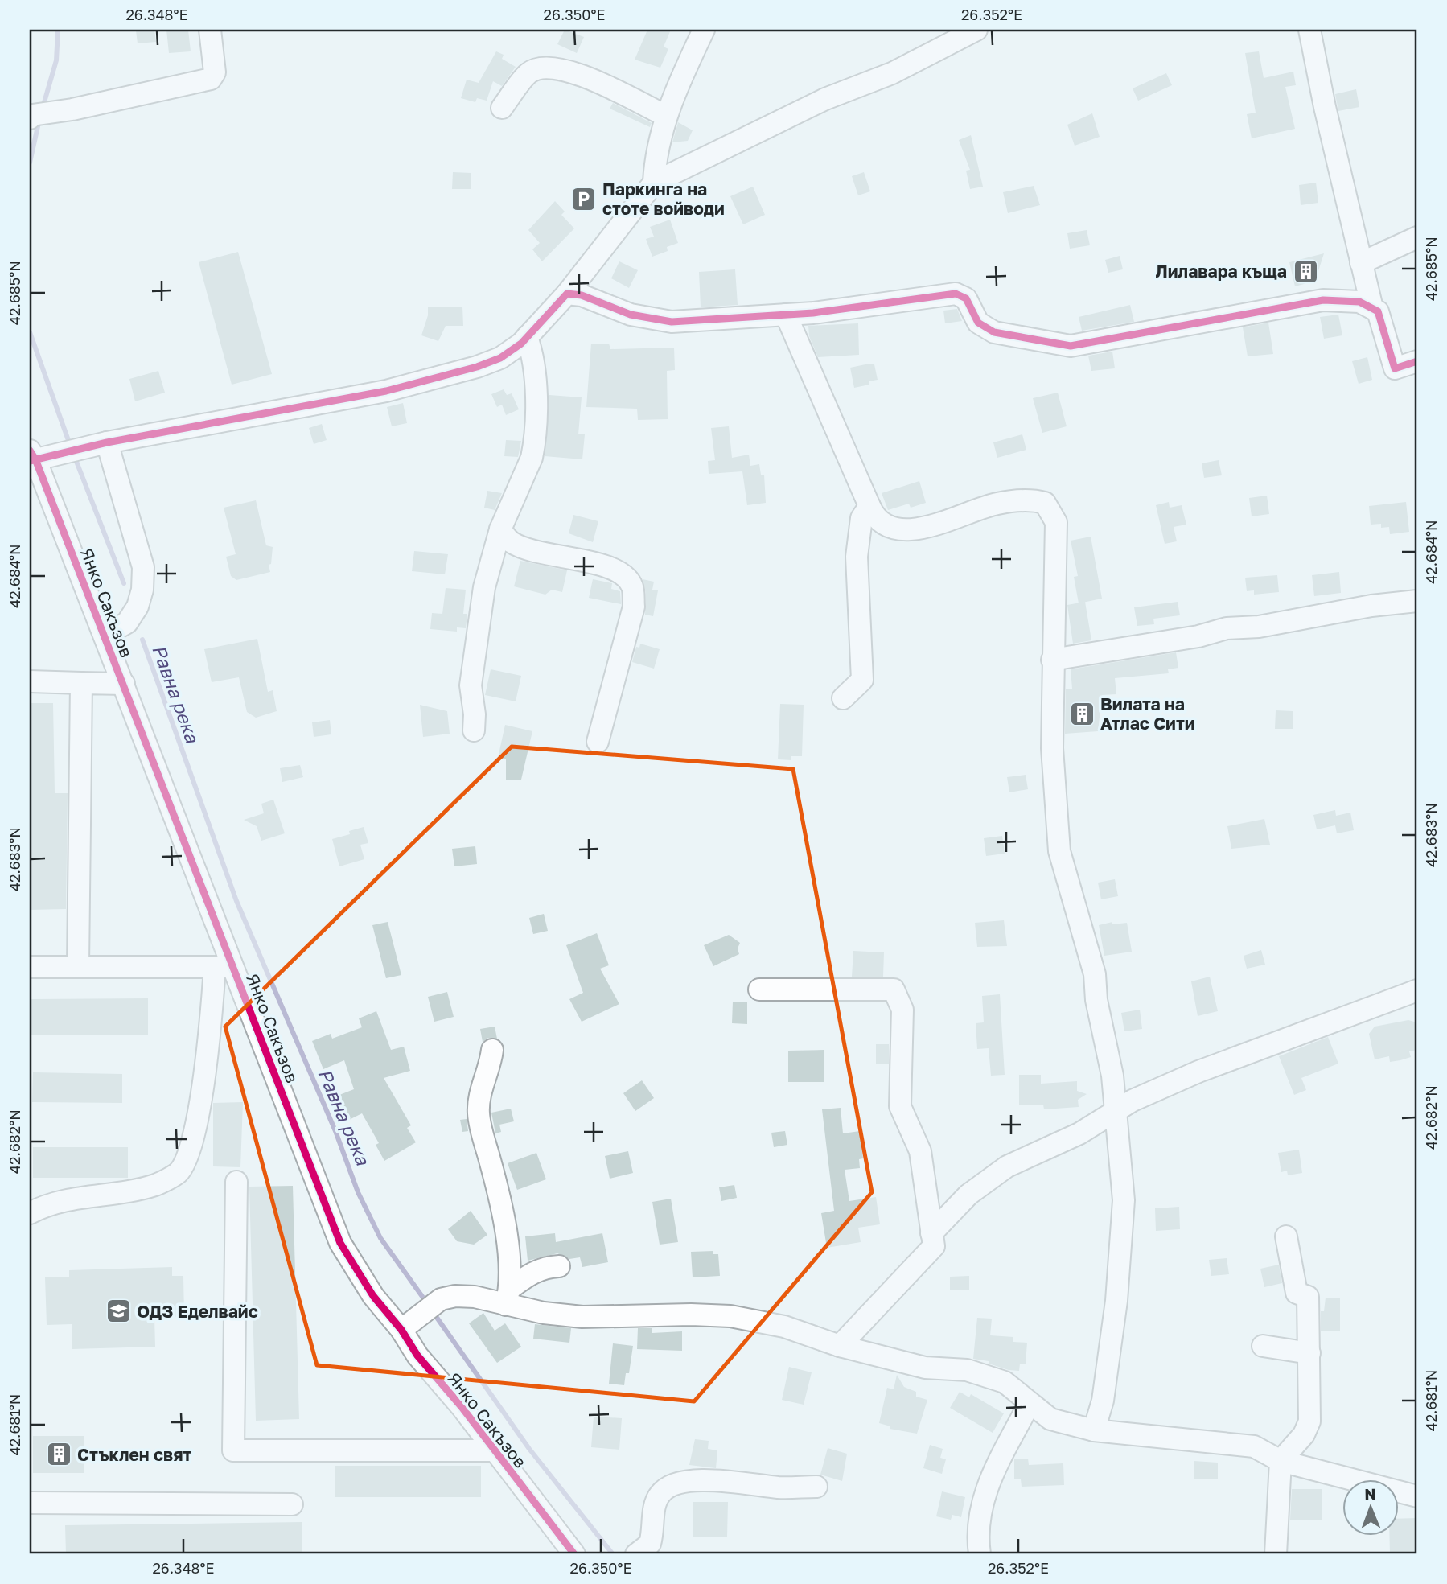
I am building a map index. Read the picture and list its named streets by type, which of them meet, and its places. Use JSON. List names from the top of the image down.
{
  "streets": {
    "street": ["Янко Сакъзов"]
  },
  "water": ["Равна река"],
  "places": {
    "parking": ["Паркинга на стоте войводи"],
    "building": ["Лилавара къща", "Вилата на Атлас Сити", "Стъклен свят"],
    "school or university": ["ОДЗ Еделвайс"]
  },
  "north": "top",
  "coordinates": [
    "26.348°E",
    "26.350°E",
    "26.352°E",
    "42.685°N",
    "42.684°N",
    "42.683°N",
    "42.682°N",
    "42.681°N"
  ]
}
